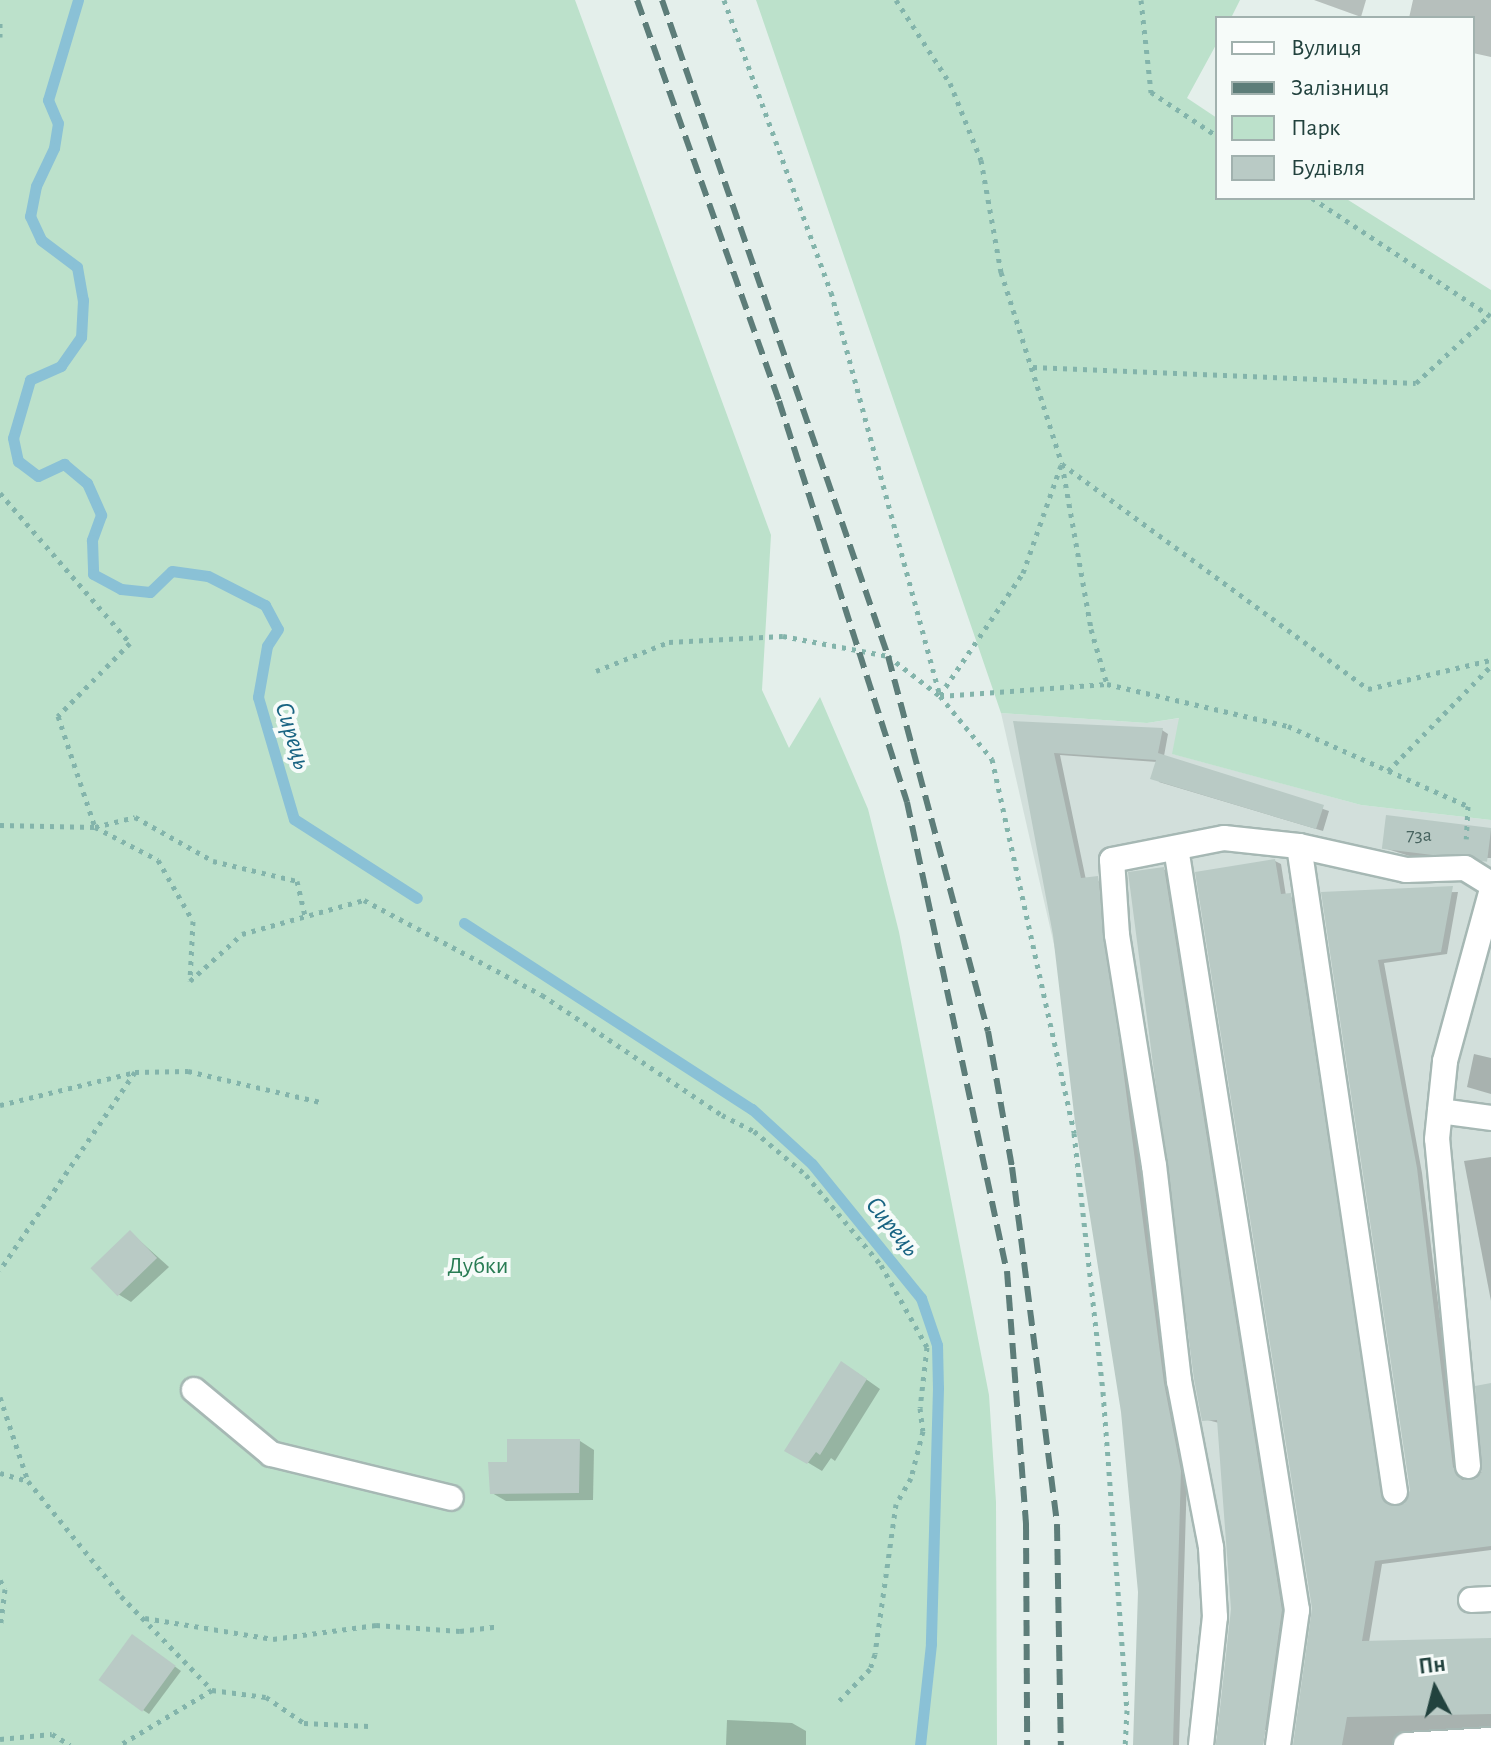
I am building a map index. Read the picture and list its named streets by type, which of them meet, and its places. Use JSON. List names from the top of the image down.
{
  "water": ["Сирець"],
  "parks": ["Дубки"],
  "house_numbers": ["73а"],
  "legend": [
    "Вулиця",
    "Залізниця",
    "Парк",
    "Будівля"
  ],
  "north": "top"
}
